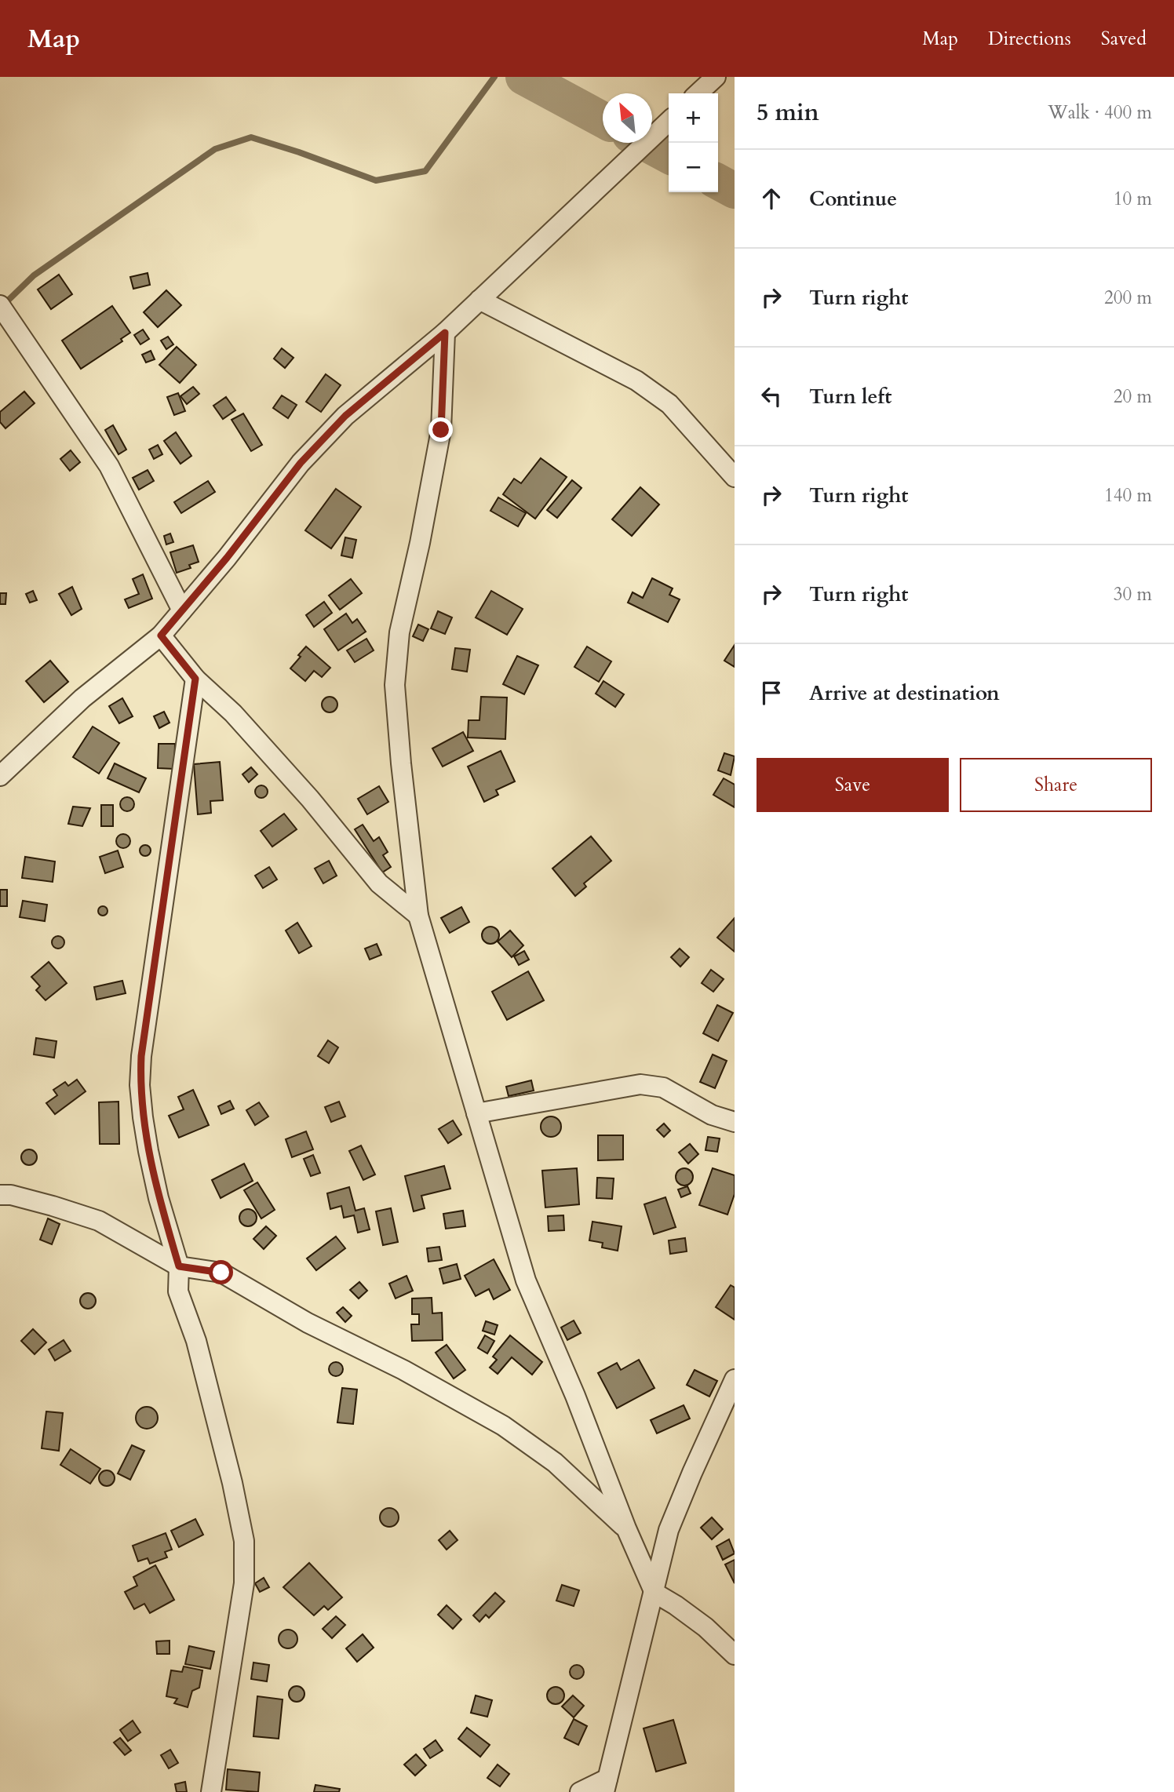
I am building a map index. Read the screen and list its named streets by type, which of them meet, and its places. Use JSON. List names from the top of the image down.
{
  "north": "top left",
  "page": {
    "header": "Map",
    "nav": ["Map", "Directions", "Saved"],
    "heading": ["5 min", "Walk · 400 m"],
    "map_buttons": ["+", "−"],
    "list": [
      ["Continue", "10 m"],
      ["Turn right", "200 m"],
      ["Turn left", "20 m"],
      ["Turn right", "140 m"],
      ["Turn right", "30 m"],
      "Arrive at destination"
    ],
    "buttons": ["Save", "Share"]
  }
}
